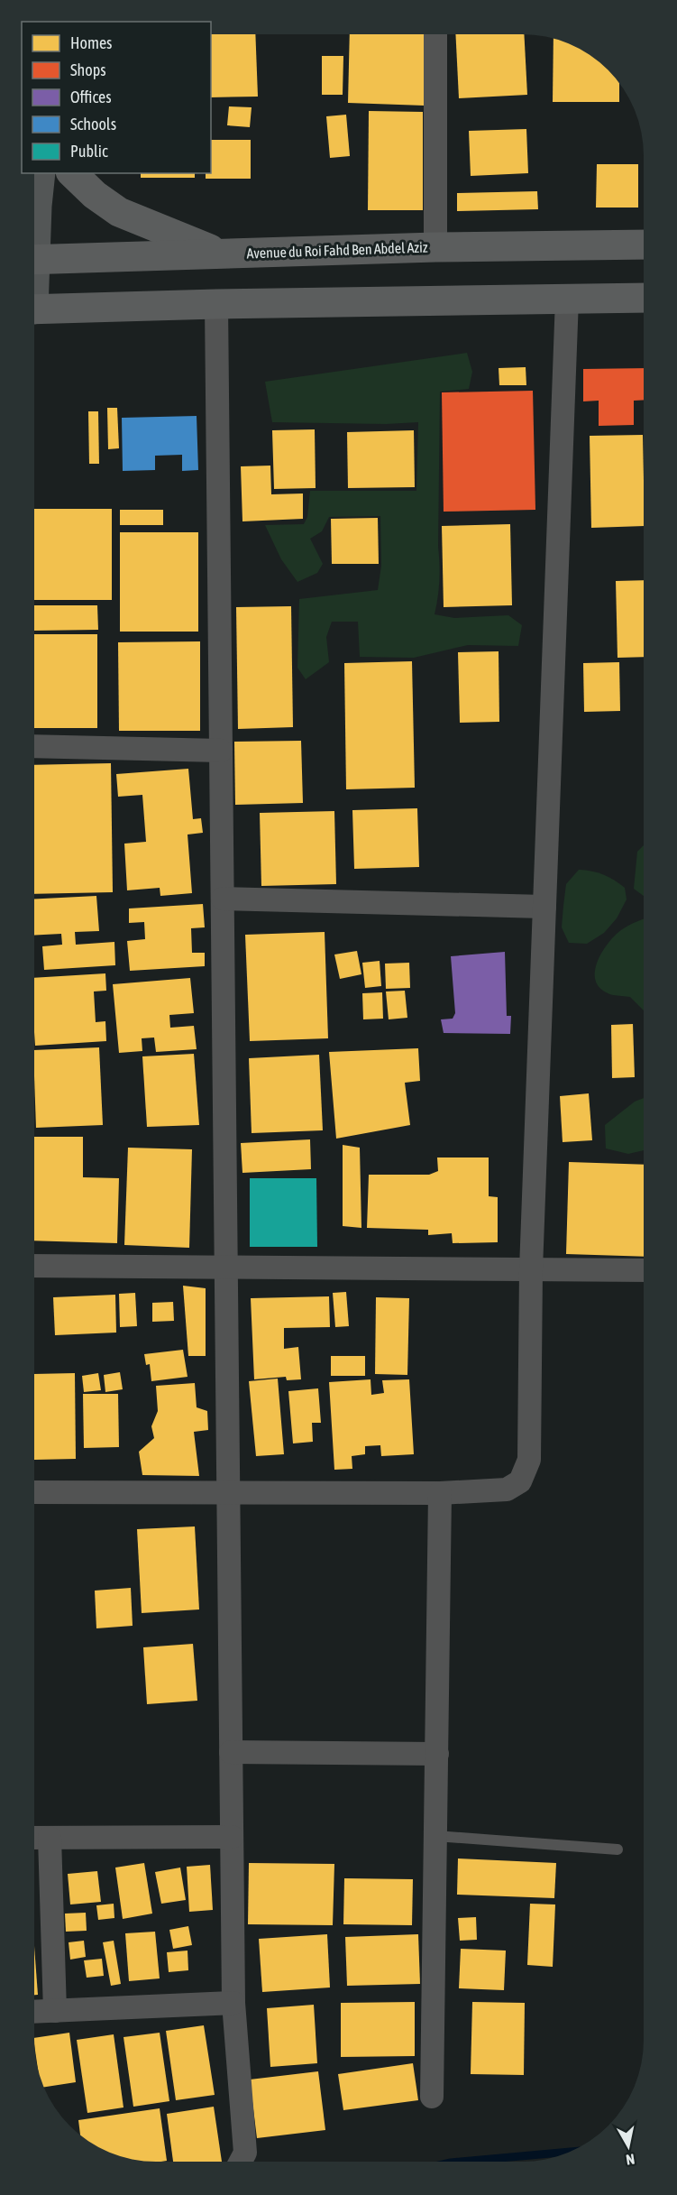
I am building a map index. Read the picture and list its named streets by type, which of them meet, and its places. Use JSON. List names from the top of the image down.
{
  "streets": {
    "main road": ["Avenue du Roi Fahd Ben Abdel Aziz"]
  },
  "legend": [
    "Homes",
    "Shops",
    "Offices",
    "Schools",
    "Public"
  ],
  "north": "bottom"
}
